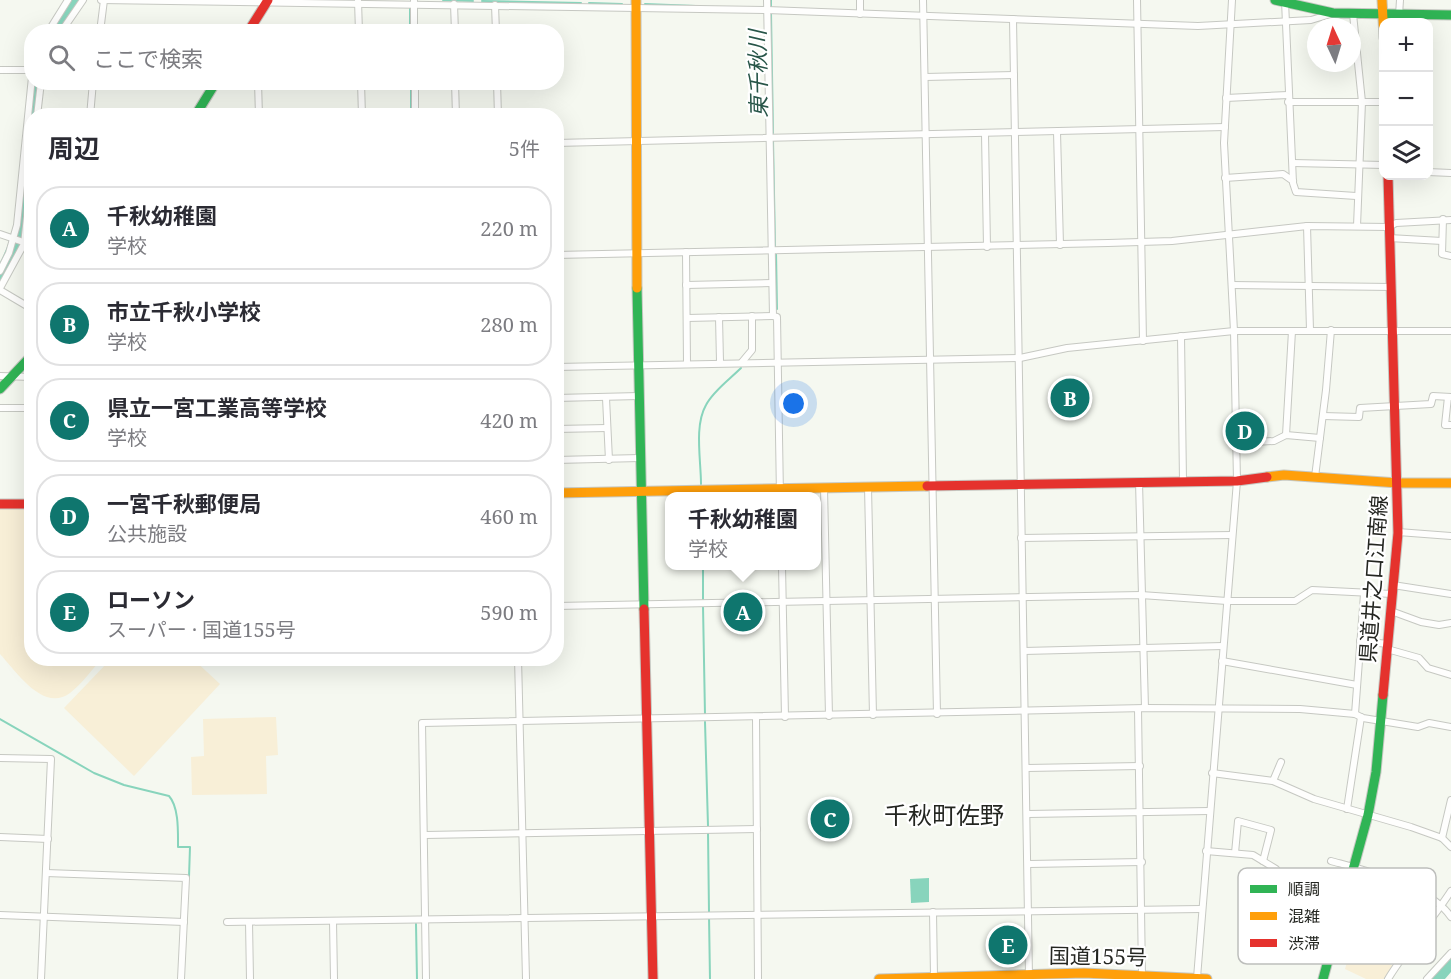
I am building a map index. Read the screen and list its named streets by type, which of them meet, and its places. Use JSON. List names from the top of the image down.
{
  "streets": {
    "main road": ["県道井之口江南線", "国道155号"]
  },
  "districts": ["千秋町佐野"],
  "water": ["東千秋川"],
  "legend": ["順調", "混雑", "渋滞"],
  "north": "top",
  "page": {
    "map_buttons": ["+", "−"],
    "search": "ここで検索",
    "heading": ["周辺", "5件"],
    "list": [
      {
        "mark": "A",
        "name": "千秋幼稚園",
        "note": "学校",
        "value": "220 m"
      },
      {
        "mark": "B",
        "name": "市立千秋小学校",
        "note": "学校",
        "value": "280 m"
      },
      {
        "mark": "C",
        "name": "県立一宮工業高等学校",
        "note": "学校",
        "value": "420 m"
      },
      {
        "mark": "D",
        "name": "一宮千秋郵便局",
        "note": "公共施設",
        "value": "460 m"
      },
      {
        "mark": "E",
        "name": "ローソン",
        "note": "スーパー · 国道155号",
        "value": "590 m"
      }
    ],
    "pins": [
      "B",
      "D",
      "A",
      "C",
      "E"
    ],
    "popup": ["千秋幼稚園", "学校"]
  }
}
